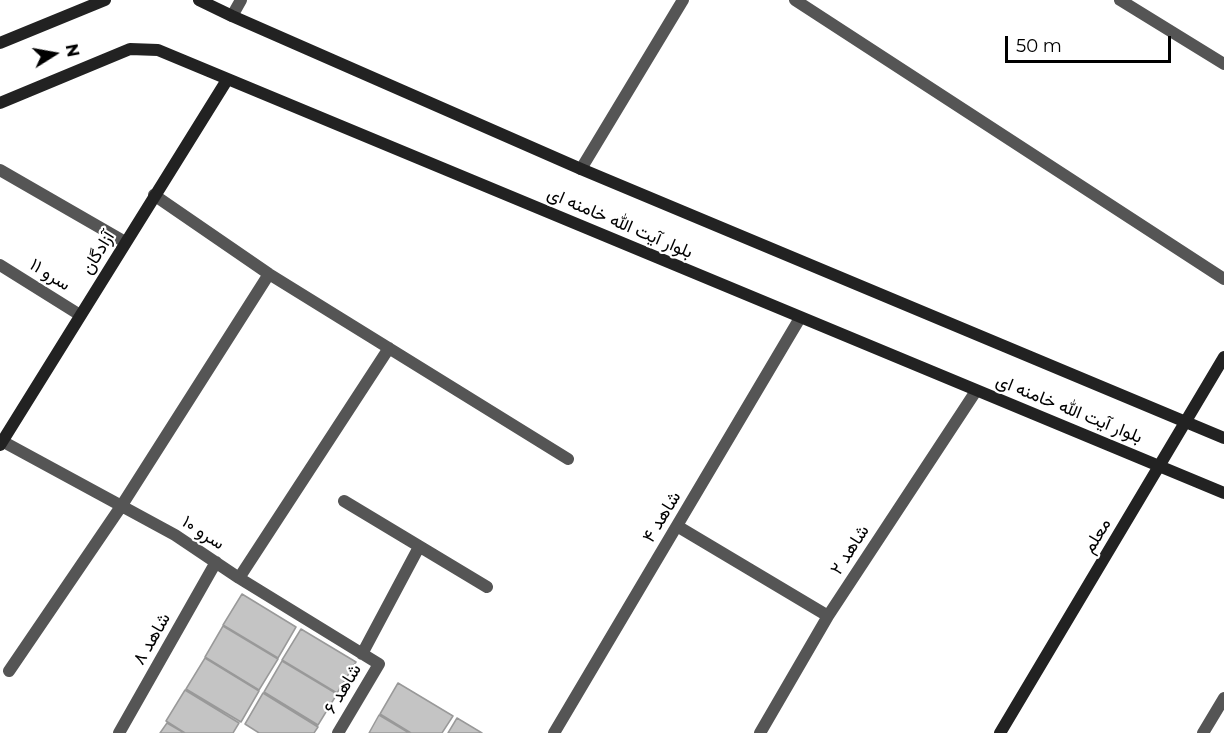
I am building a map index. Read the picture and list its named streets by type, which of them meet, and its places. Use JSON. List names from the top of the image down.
{
  "streets": {
    "street": [
      "بلوار آیت الله خامنه ای",
      "آزادگان",
      "سرو ۱۱",
      "شاهد ۴",
      "سرو ۱۰",
      "معلم",
      "شاهد ۲",
      "شاهد ۸",
      "شاهد ۶"
    ]
  },
  "crossings": [
    ["بلوار آیت الله خامنه ای", "آزادگان"],
    ["بلوار آیت الله خامنه ای", "شاهد ۴"],
    ["بلوار آیت الله خامنه ای", "معلم"],
    ["بلوار آیت الله خامنه ای", "شاهد ۲"],
    ["آزادگان", "سرو ۱۱"],
    ["آزادگان", "سرو ۱۰"],
    ["سرو ۱۰", "شاهد ۸"],
    ["سرو ۱۰", "شاهد ۶"]
  ],
  "scale_bar": "50 m",
  "north": "right"
}
